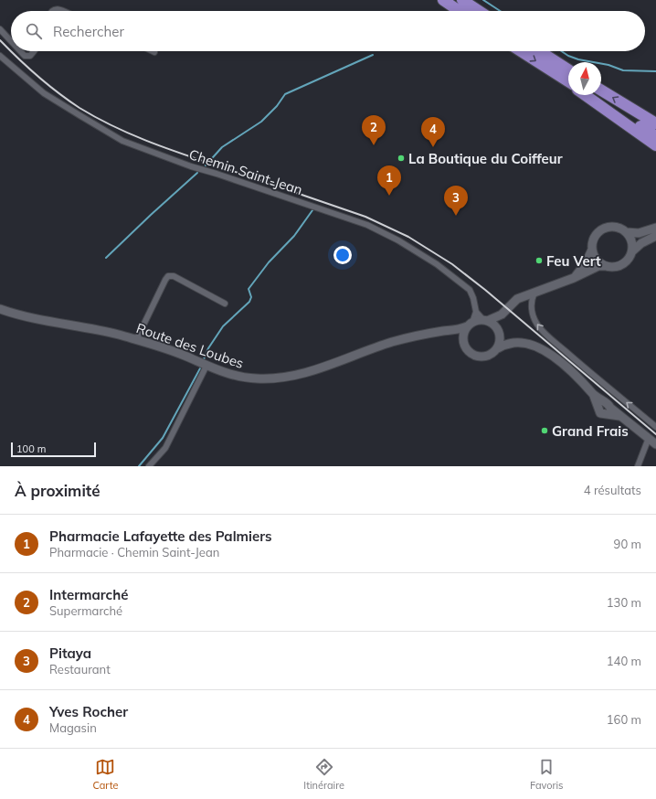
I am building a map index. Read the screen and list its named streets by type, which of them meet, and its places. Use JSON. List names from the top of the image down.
{
  "streets": {
    "main road": ["Route des Loubes"],
    "street": ["Chemin Saint-Jean"]
  },
  "crossings": [
    ["Chemin Saint-Jean", "Route des Loubes"]
  ],
  "places": ["La Boutique du Coiffeur", "Feu Vert", "Grand Frais"],
  "scale_bar": "100 m",
  "north": "top",
  "page": {
    "search": "Rechercher",
    "pins": [
      "2",
      "4",
      "1",
      "3"
    ],
    "scale": "100 m",
    "heading": ["À proximité", "4 résultats"],
    "list": [
      {
        "mark": "1",
        "name": "Pharmacie Lafayette des Palmiers",
        "note": "Pharmacie · Chemin Saint-Jean",
        "value": "90 m"
      },
      {
        "mark": "2",
        "name": "Intermarché",
        "note": "Supermarché",
        "value": "130 m"
      },
      {
        "mark": "3",
        "name": "Pitaya",
        "note": "Restaurant",
        "value": "140 m"
      },
      {
        "mark": "4",
        "name": "Yves Rocher",
        "note": "Magasin",
        "value": "160 m"
      }
    ],
    "nav": ["Carte", "Itinéraire", "Favoris"]
  }
}
